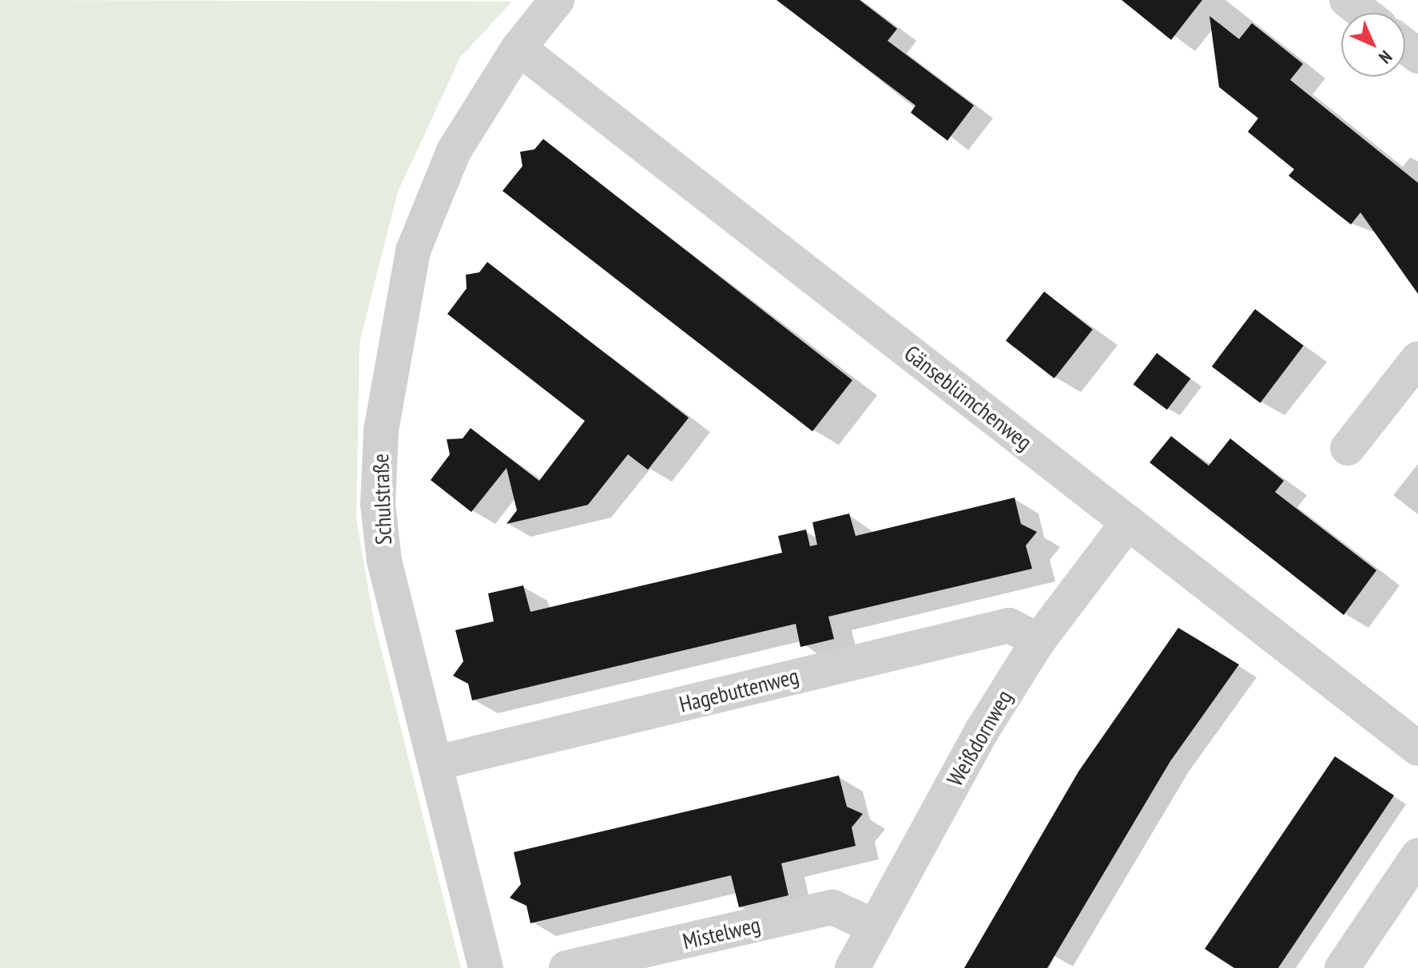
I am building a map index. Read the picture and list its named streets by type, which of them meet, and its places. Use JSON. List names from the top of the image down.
{
  "streets": {
    "street": [
      "Gänseblümchenweg",
      "Schulstraße",
      "Hagebuttenweg",
      "Weißdornweg",
      "Mistelweg"
    ]
  },
  "crossings": [
    ["Gänseblümchenweg", "Schulstraße"],
    ["Gänseblümchenweg", "Weißdornweg"],
    ["Schulstraße", "Hagebuttenweg"],
    ["Hagebuttenweg", "Weißdornweg"],
    ["Weißdornweg", "Mistelweg"]
  ],
  "north": "bottom right"
}
